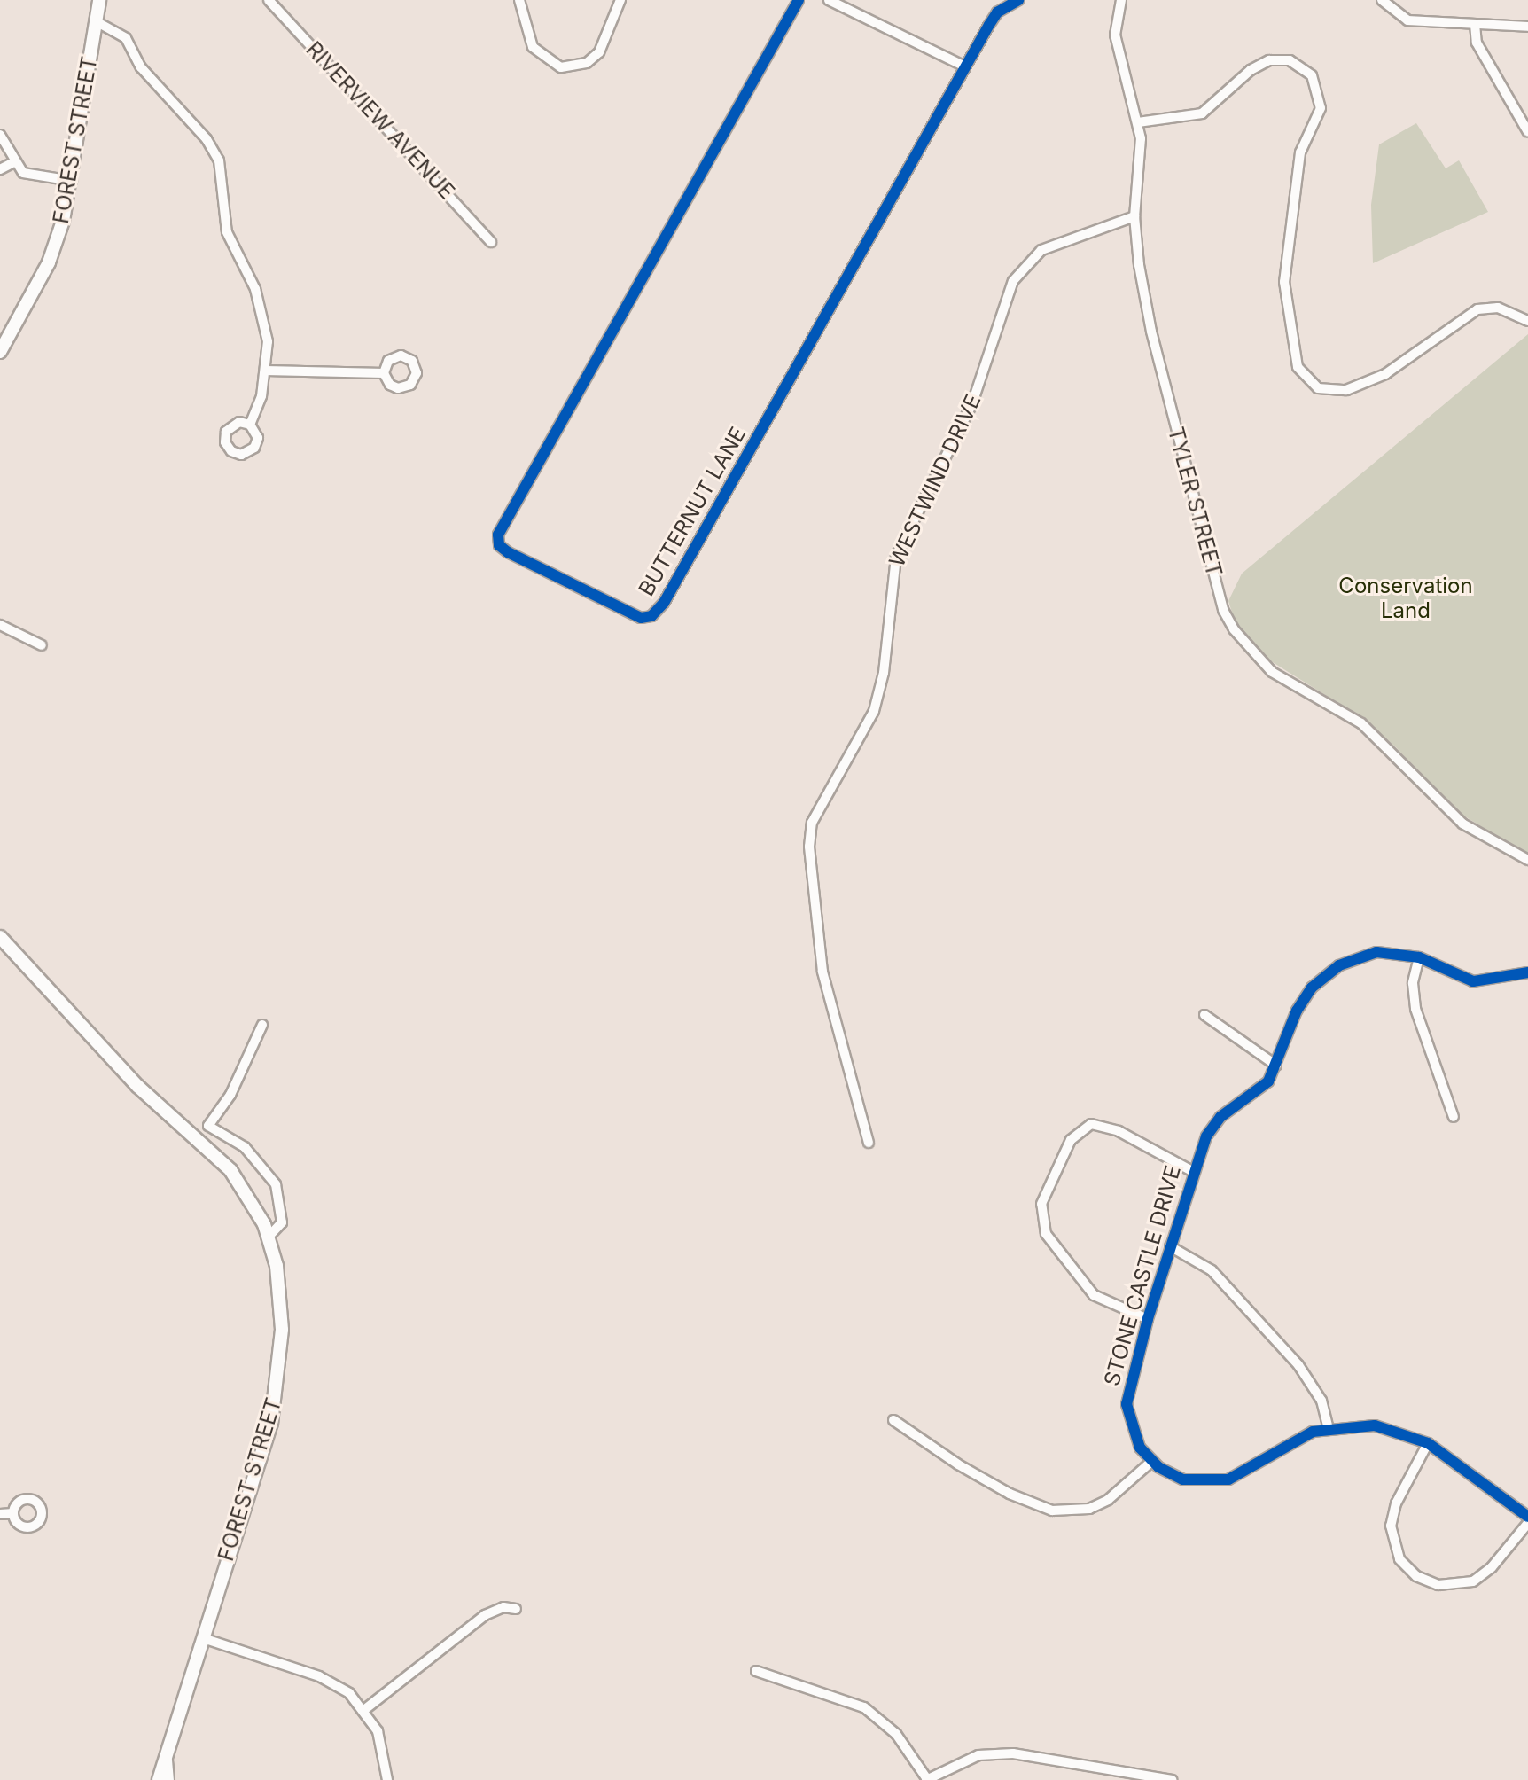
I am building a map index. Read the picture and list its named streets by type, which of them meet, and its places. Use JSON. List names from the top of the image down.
{
  "streets": {
    "street": [
      "RIVERVIEW AVENUE",
      "FOREST STREET",
      "WESTWIND DRIVE",
      "TYLER STREET",
      "BUTTERNUT LANE",
      "STONE CASTLE DRIVE"
    ]
  },
  "crossings": [
    ["WESTWIND DRIVE", "TYLER STREET"]
  ],
  "parks": ["Conservation Land"]
}
